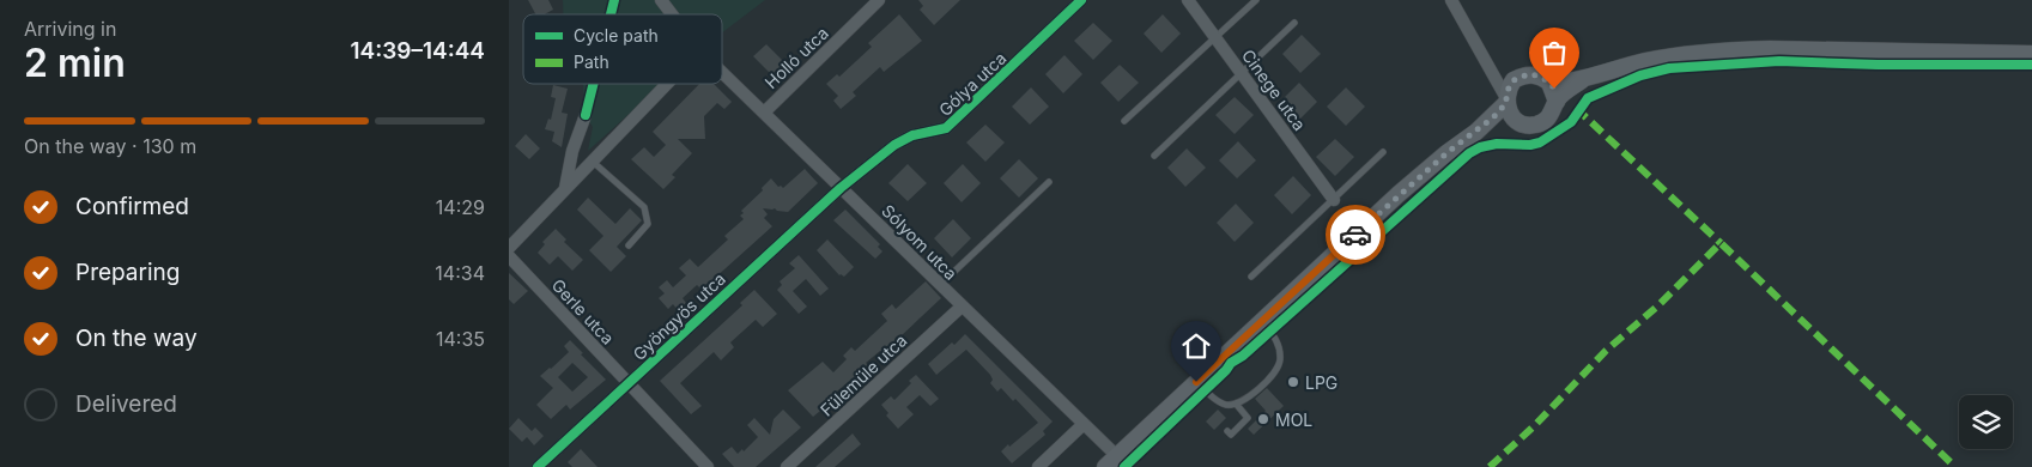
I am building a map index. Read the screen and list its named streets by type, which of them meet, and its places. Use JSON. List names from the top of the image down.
{
  "streets": {
    "street": [
      "Holló utca",
      "Gólya utca",
      "Cinege utca",
      "Sólyom utca",
      "Gerle utca",
      "Gyöngyös utca",
      "Fülemüle utca"
    ]
  },
  "crossings": [
    ["Holló utca", "Sólyom utca"],
    ["Gólya utca", "Sólyom utca"],
    ["Gólya utca", "Gyöngyös utca"],
    ["Sólyom utca", "Gyöngyös utca"],
    ["Sólyom utca", "Fülemüle utca"],
    ["Gerle utca", "Gyöngyös utca"]
  ],
  "places": ["LPG", "MOL"],
  "legend": ["Cycle path", "Path"],
  "page": {
    "heading": ["2 min", "Arriving in", "14:39–14:44"],
    "bar": "On the way · 130 m",
    "list": [
      ["Confirmed", "14:29"],
      ["Preparing", "14:34"],
      ["On the way", "14:35"],
      "Delivered"
    ]
  }
}
